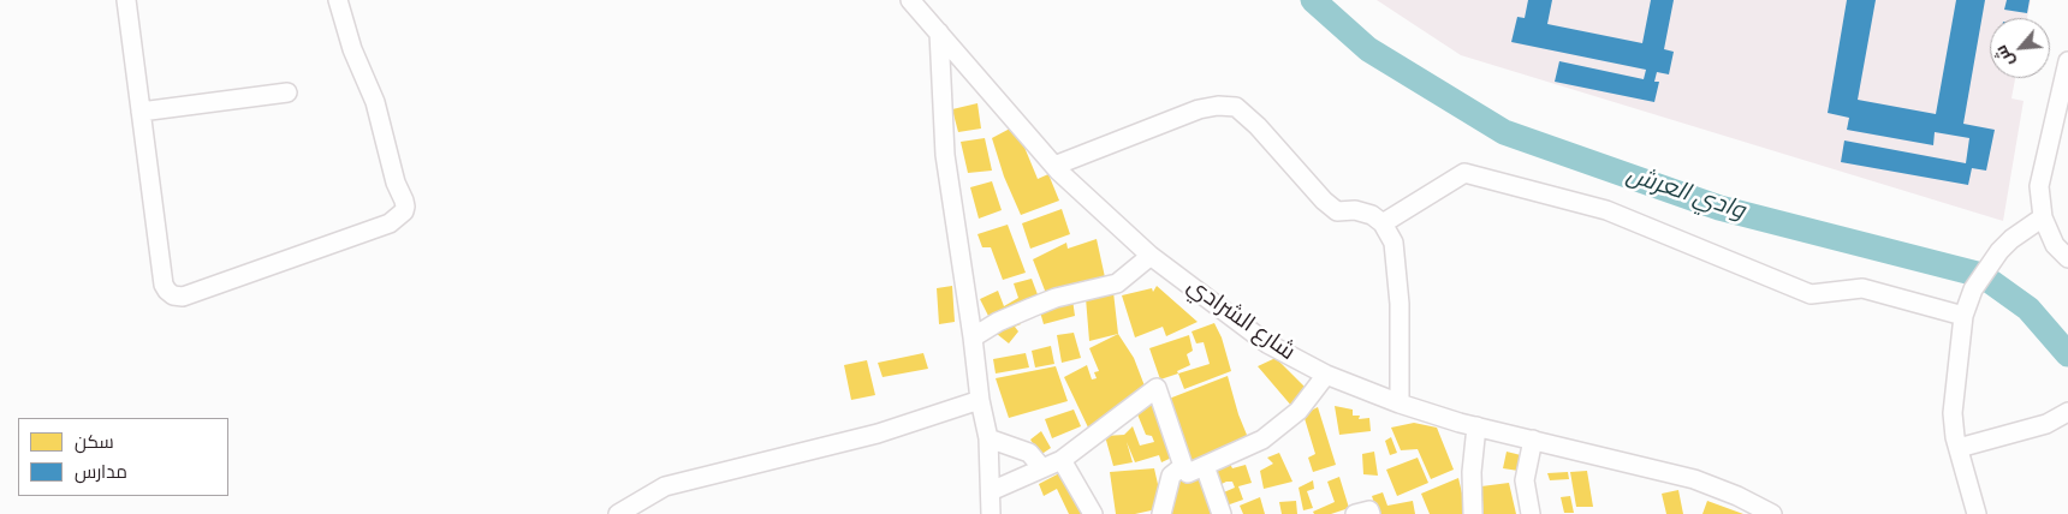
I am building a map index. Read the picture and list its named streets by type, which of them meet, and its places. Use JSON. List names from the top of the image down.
{
  "streets": {
    "street": ["شارع الشرادي"]
  },
  "water": ["وادي العرش"],
  "legend": ["سكن", "مدارس"],
  "north": "bottom left"
}
